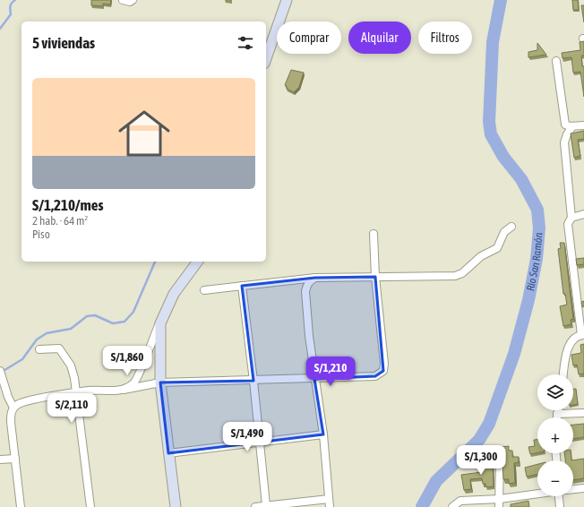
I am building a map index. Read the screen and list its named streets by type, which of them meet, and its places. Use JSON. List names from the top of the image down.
{
  "water": ["Río San Ramón"],
  "page": {
    "chip": ["Comprar", "Alquilar", "Filtros"],
    "heading": "5 viviendas",
    "list": [
      {
        "name": "S/1,210/mes",
        "note": "2 hab. · 64 m² · Piso"
      }
    ],
    "price": [
      "S/1,860",
      "S/1,210",
      "S/2,110",
      "S/1,490",
      "S/1,300"
    ],
    "map_buttons": ["+", "−"]
  }
}
